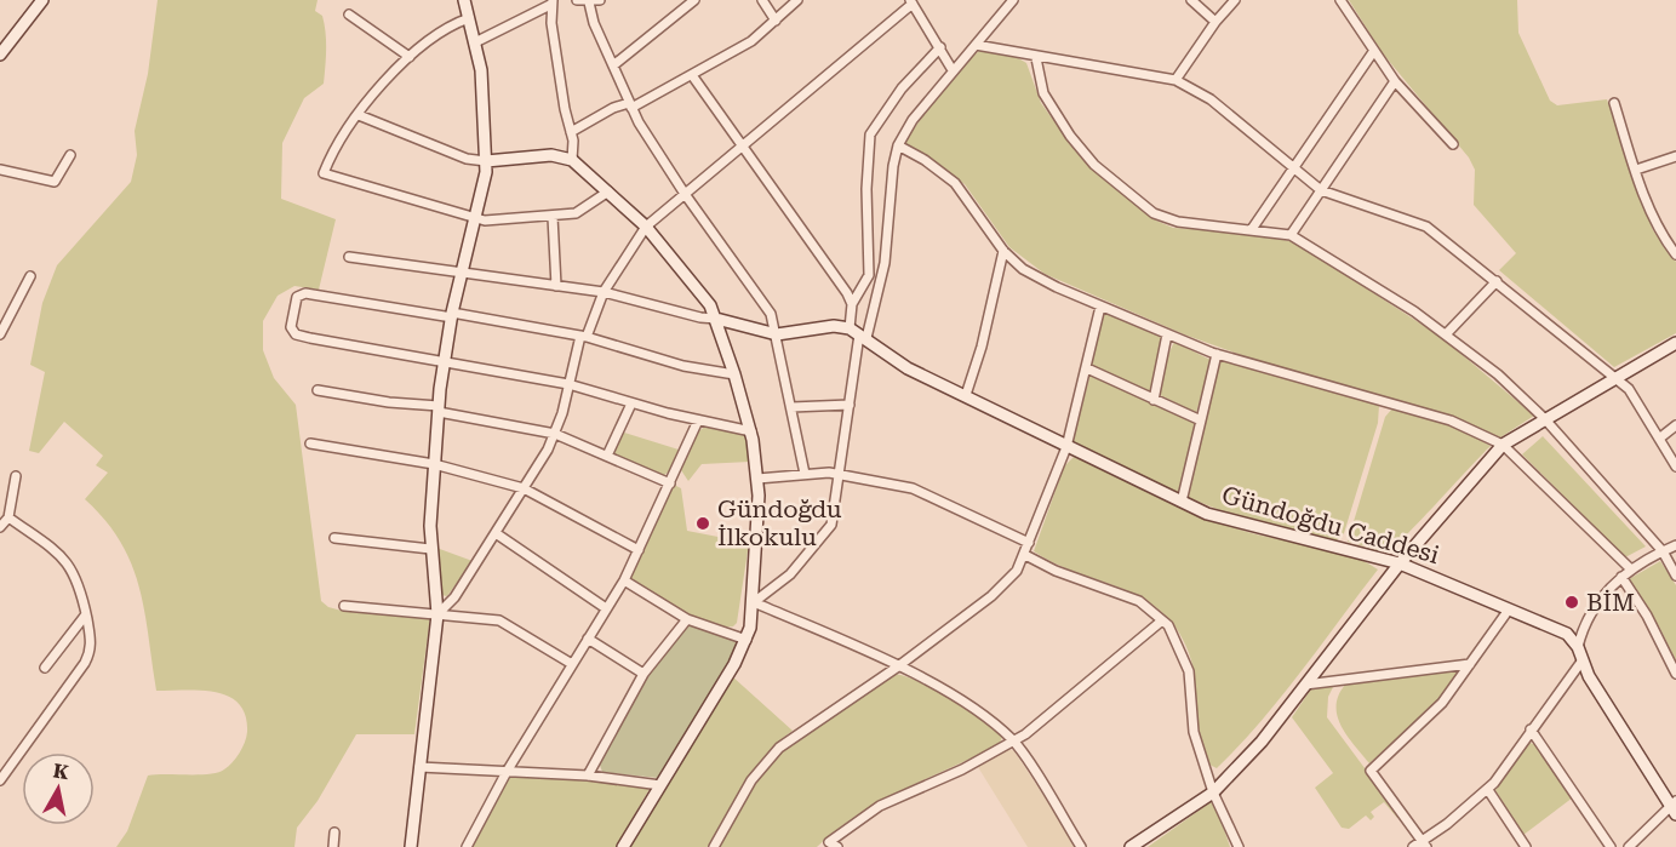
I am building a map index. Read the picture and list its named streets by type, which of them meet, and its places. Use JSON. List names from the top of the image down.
{
  "streets": {
    "street": ["Gündoğdu Caddesi"]
  },
  "places": ["Gündoğdu İlkokulu", "BİM"],
  "north": "top"
}
